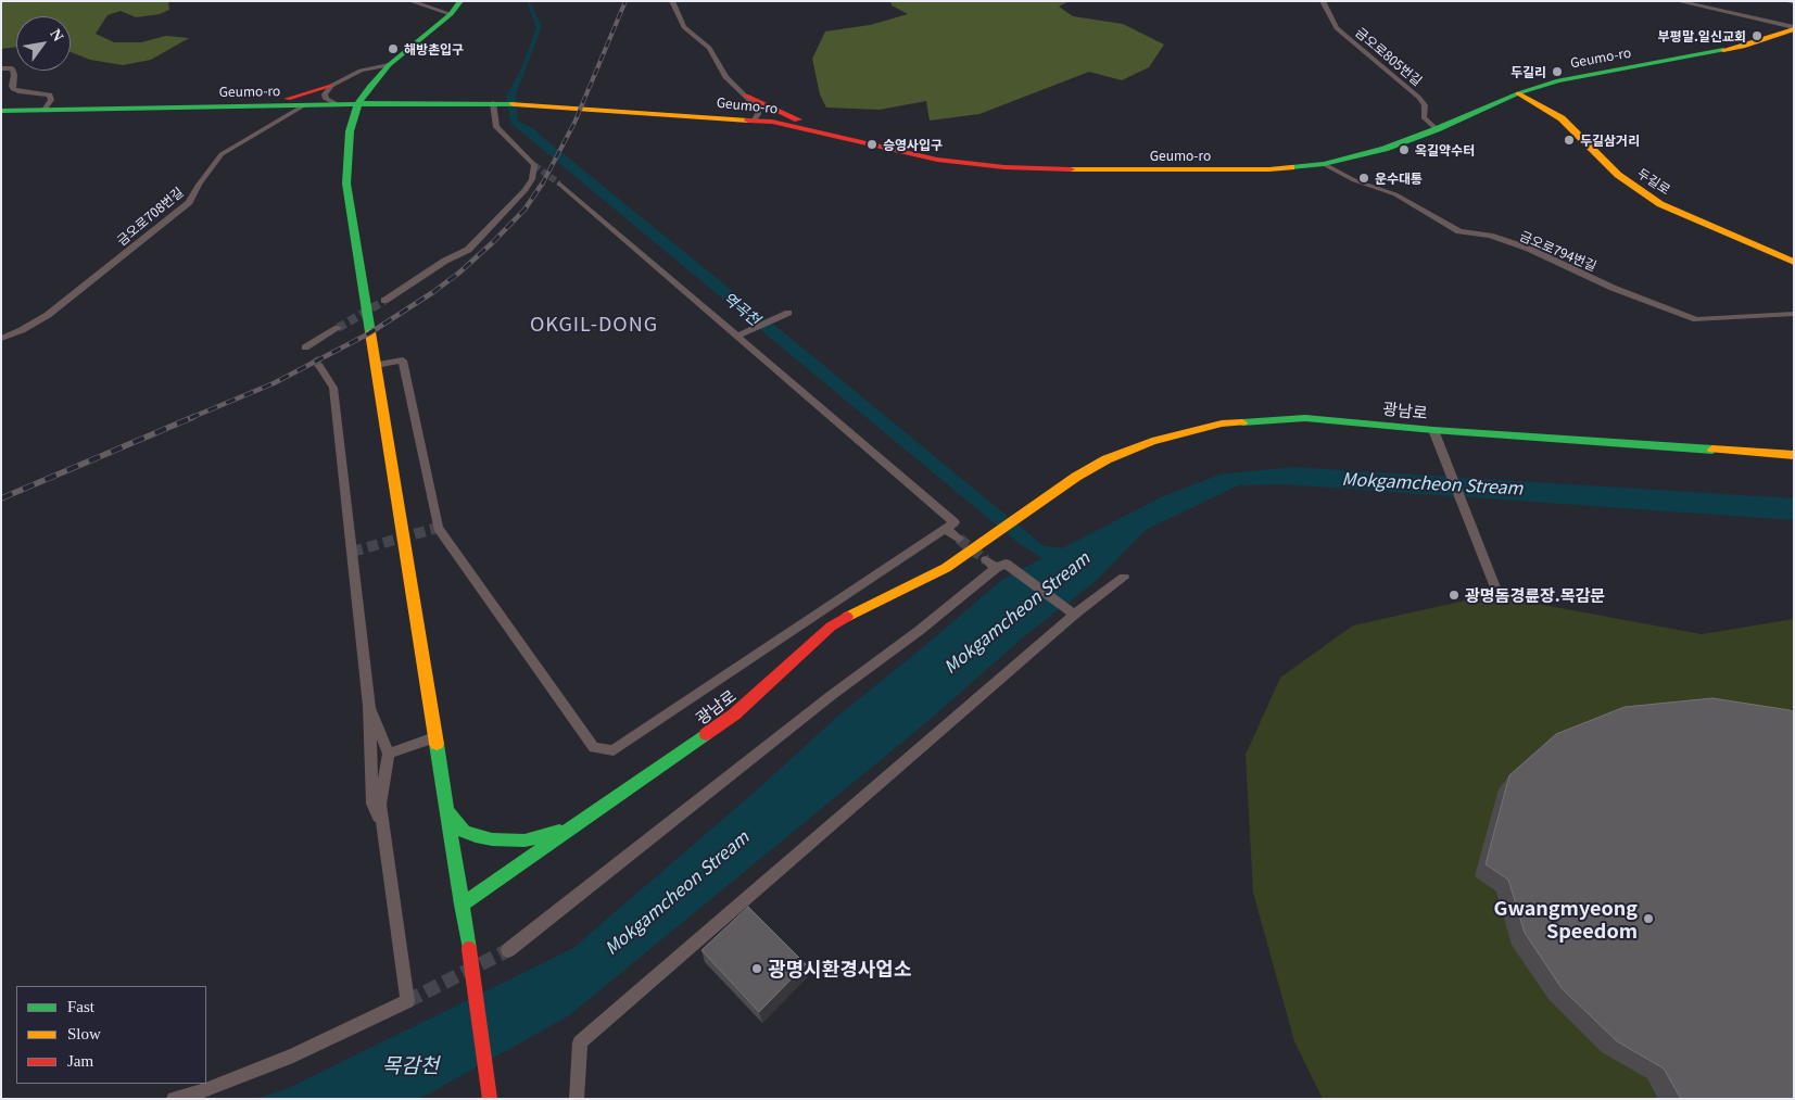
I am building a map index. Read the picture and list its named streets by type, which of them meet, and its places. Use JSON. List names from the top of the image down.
{
  "streets": {
    "main road": ["Geumo-ro", "두길로", "광남로"],
    "street": ["금오로805번길", "금오로708번길", "금오로794번길"]
  },
  "crossings": [
    ["금오로805번길", "Geumo-ro"],
    ["Geumo-ro", "두길로"],
    ["Geumo-ro", "금오로708번길"],
    ["Geumo-ro", "금오로794번길"]
  ],
  "districts": ["OKGIL-DONG"],
  "water": ["역곡천", "Mokgamcheon Stream", "목감천"],
  "places": [
    "부평말.일신교회",
    "해방촌입구",
    "두길리",
    "두길삼거리",
    "승영사입구",
    "옥길약수터",
    "운수대통",
    "광명돔경륜장.목감문",
    "Gwangmyeong Speedom",
    "광명시환경사업소"
  ],
  "legend": ["Fast", "Slow", "Jam"],
  "north": "top right"
}
